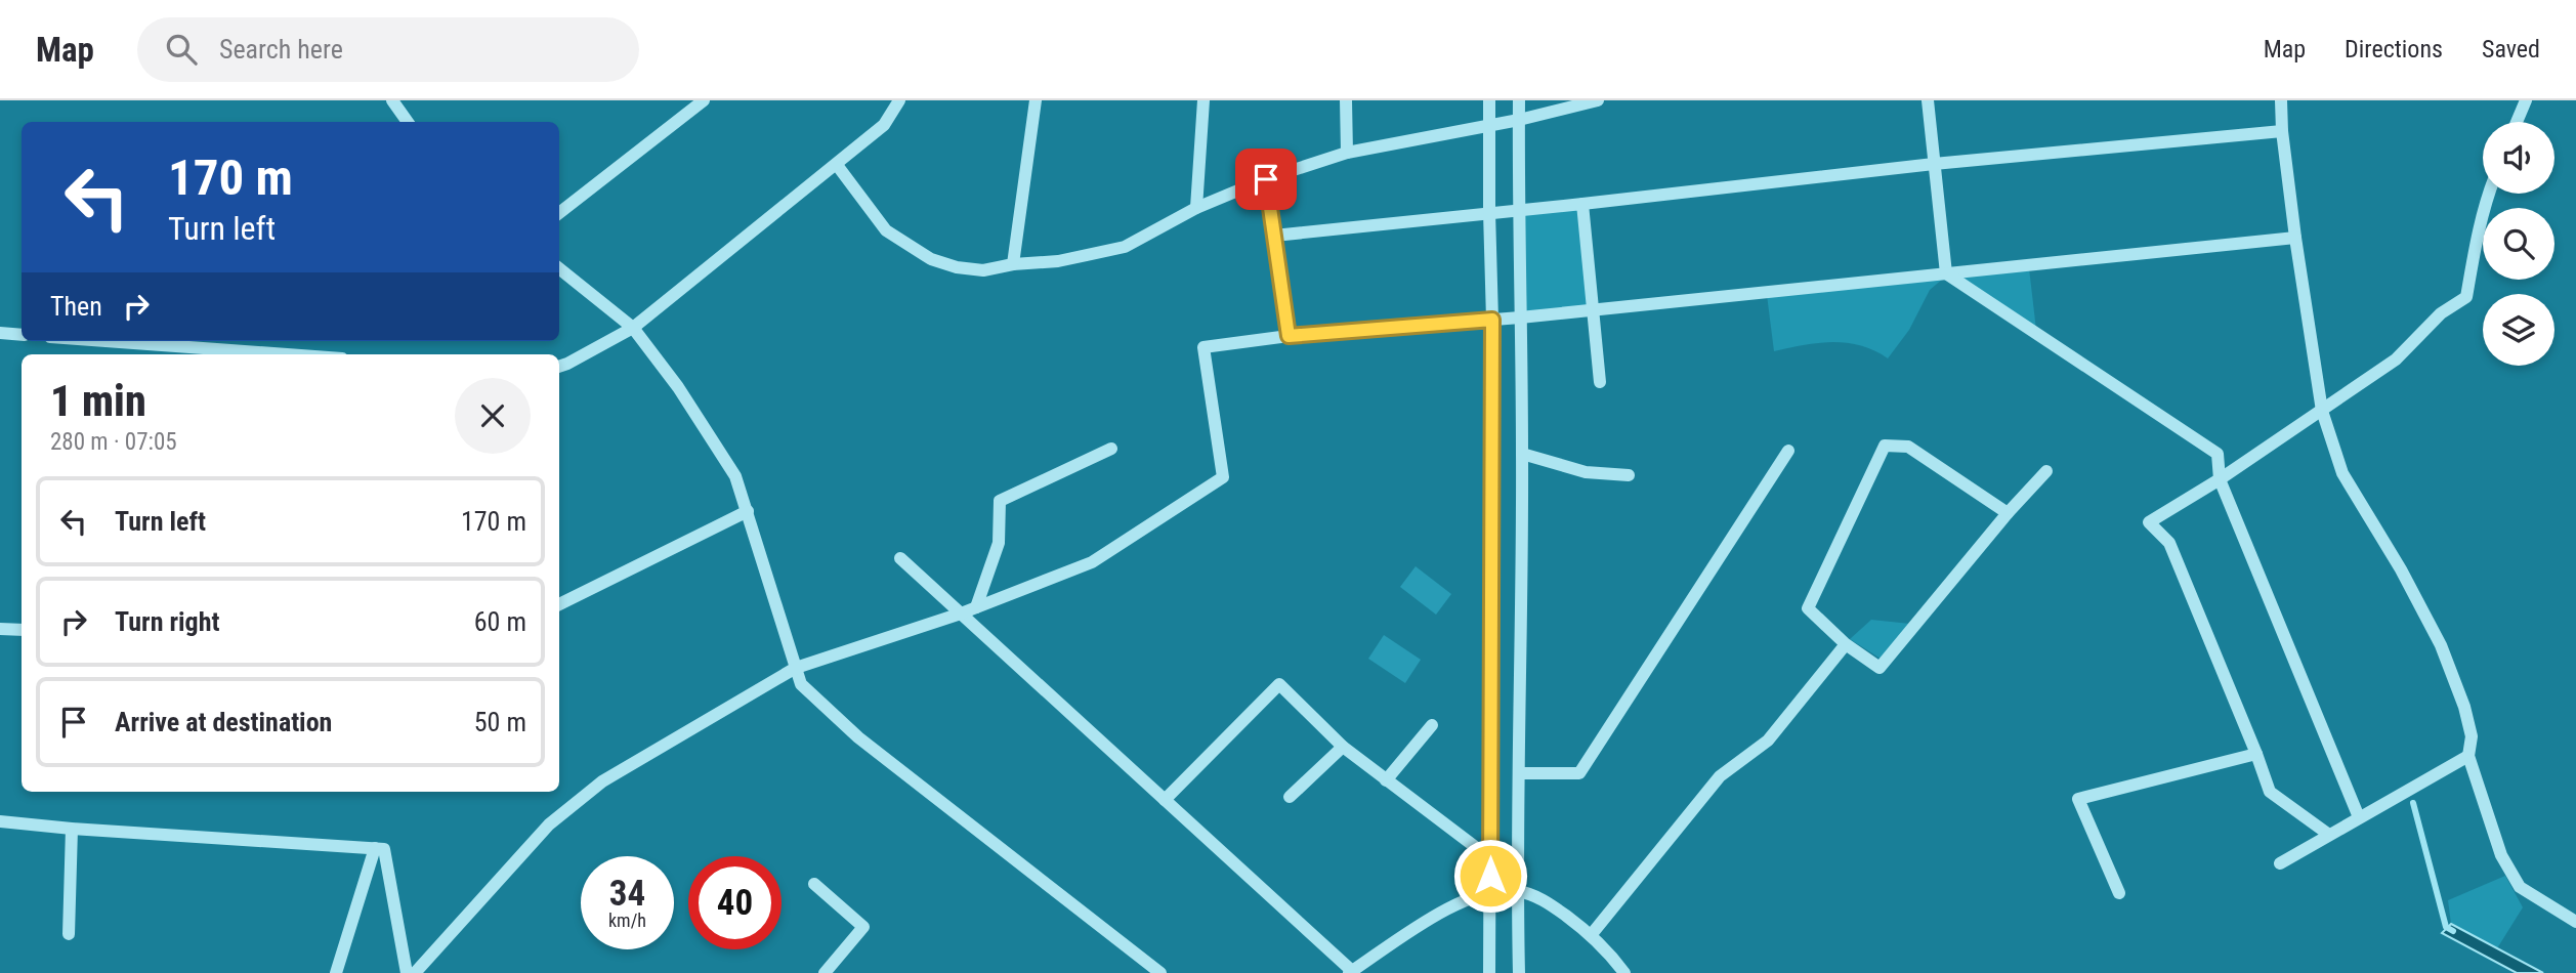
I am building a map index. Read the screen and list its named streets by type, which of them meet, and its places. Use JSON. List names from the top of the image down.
{
  "page": {
    "header": "Map",
    "search": "Search here",
    "nav": ["Map", "Directions", "Saved"],
    "turn": ["170 m", "Turn left"],
    "then": "Then",
    "heading": ["1 min", "280 m · 07:05"],
    "list": [
      {
        "name": "Turn left",
        "value": "170 m"
      },
      {
        "name": "Turn right",
        "value": "60 m"
      },
      {
        "name": "Arrive at destination",
        "value": "50 m"
      }
    ],
    "speed": "34 km/h",
    "limit": "40"
  }
}
